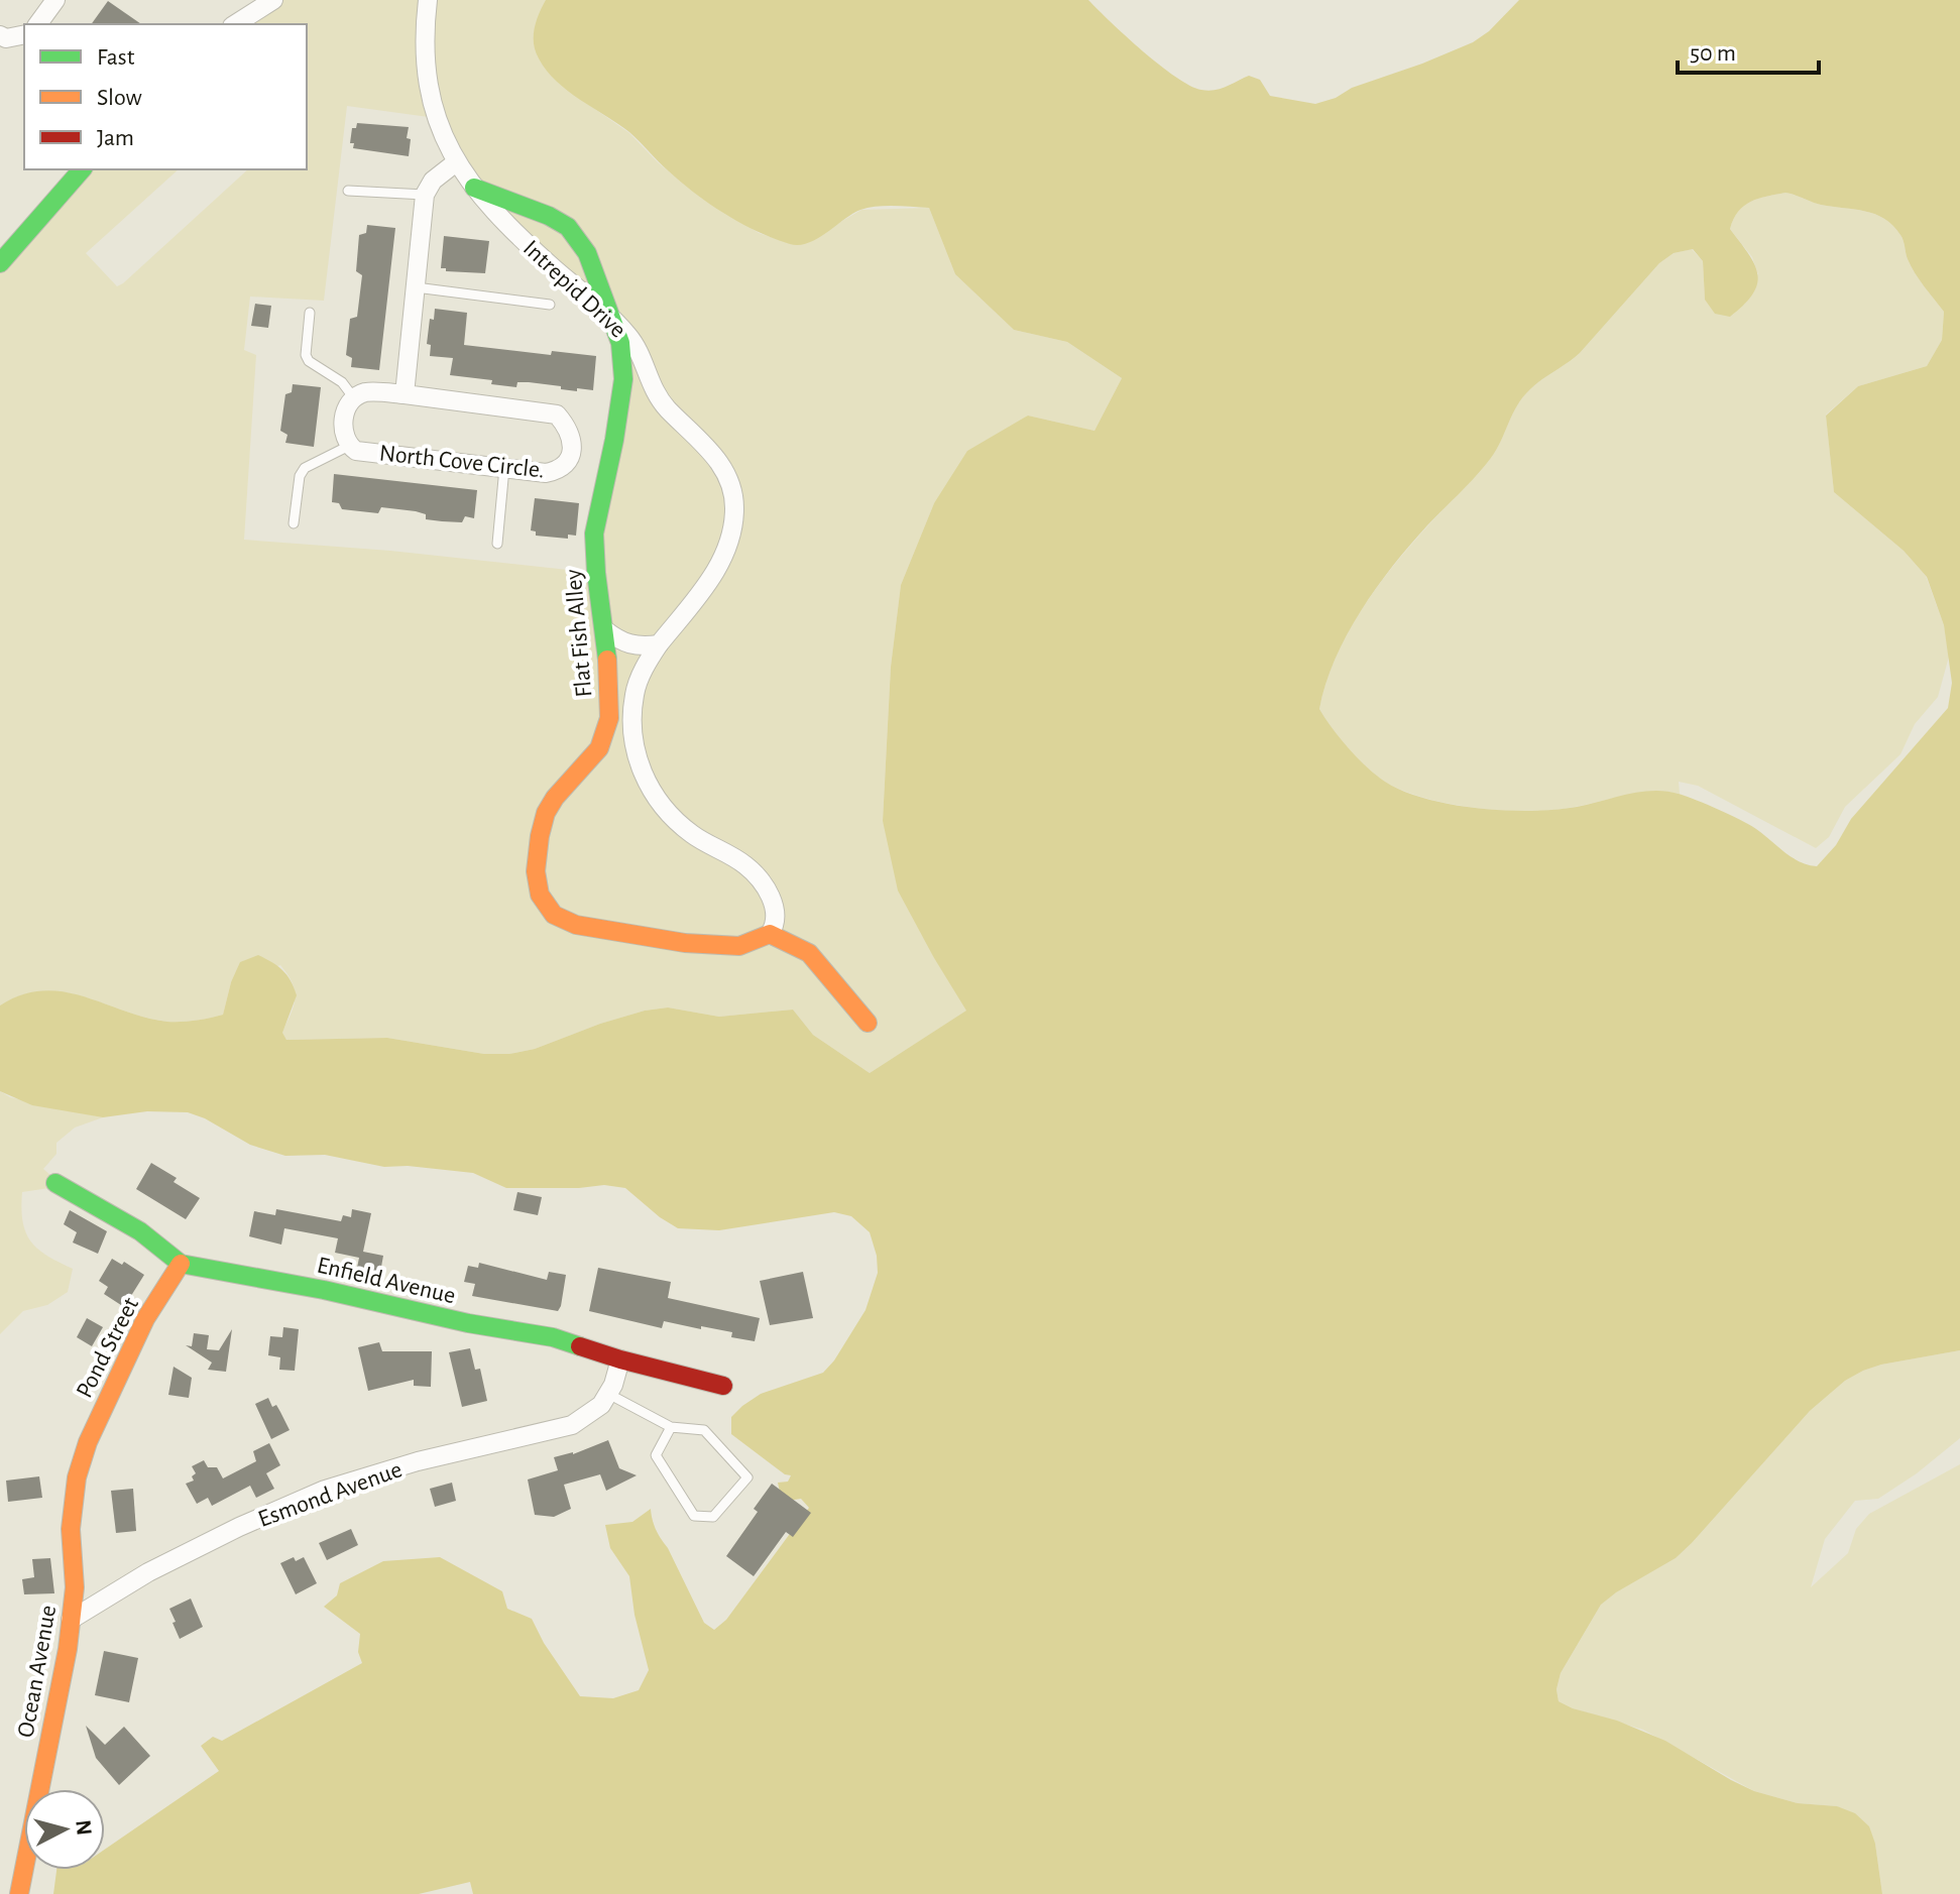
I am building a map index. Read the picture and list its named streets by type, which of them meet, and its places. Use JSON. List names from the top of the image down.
{
  "streets": {
    "street": [
      "Intrepid Drive",
      "North Cove Circle.",
      "Flat Fish Alley",
      "Enfield Avenue",
      "Pond Street",
      "Esmond Avenue",
      "Ocean Avenue"
    ]
  },
  "crossings": [
    ["Intrepid Drive", "Flat Fish Alley"],
    ["Enfield Avenue", "Pond Street"],
    ["Enfield Avenue", "Esmond Avenue"],
    ["Pond Street", "Ocean Avenue"],
    ["Esmond Avenue", "Ocean Avenue"]
  ],
  "legend": ["Fast", "Slow", "Jam"],
  "scale_bar": "50 m",
  "north": "right"
}
